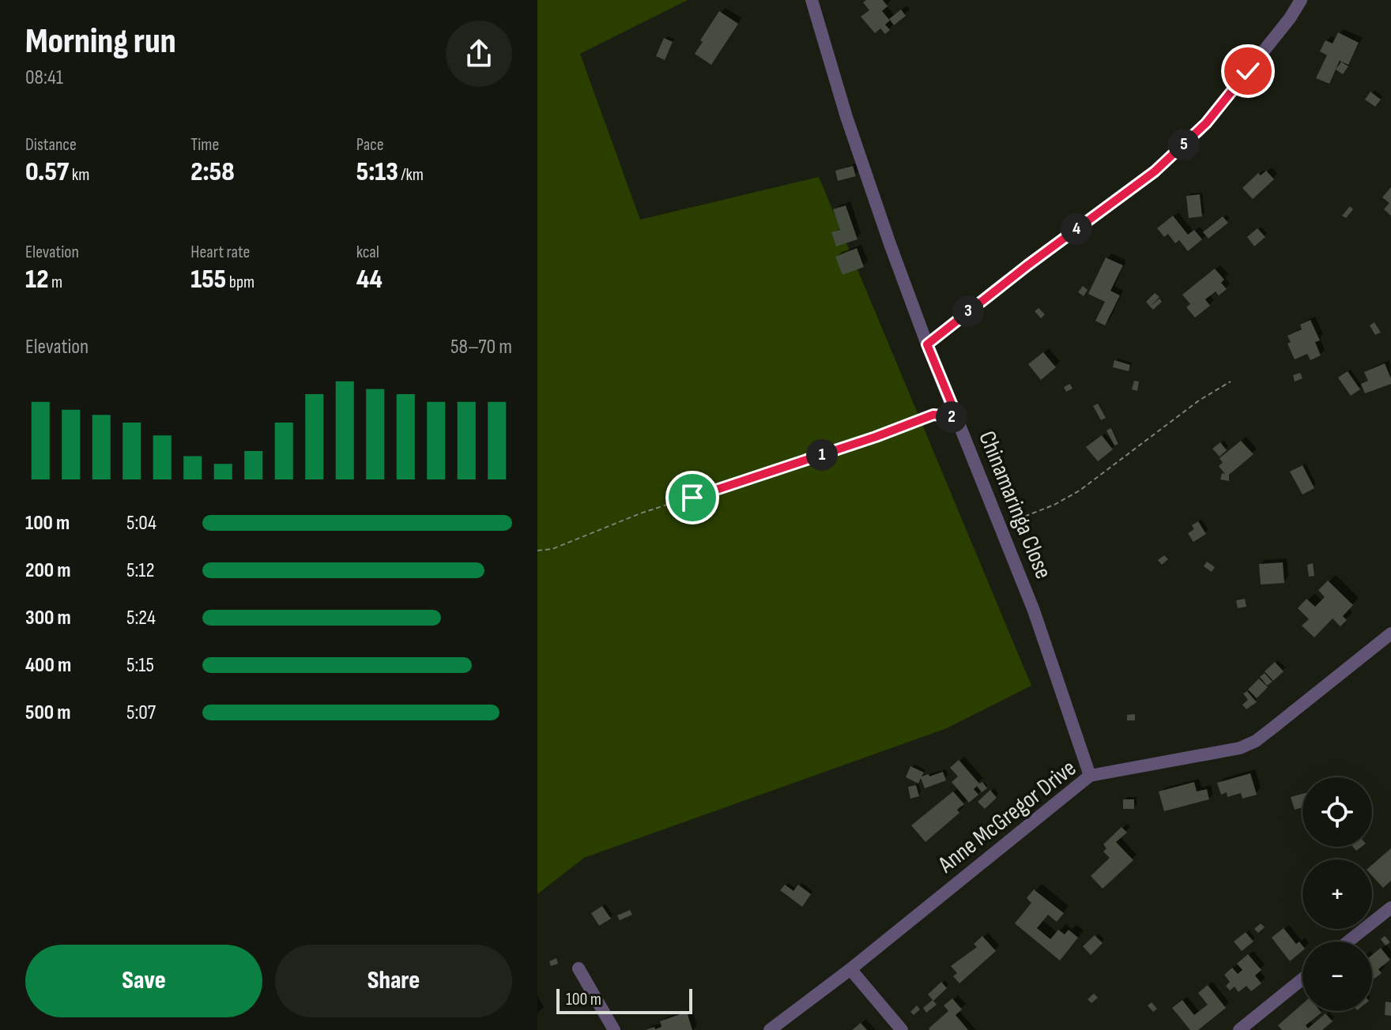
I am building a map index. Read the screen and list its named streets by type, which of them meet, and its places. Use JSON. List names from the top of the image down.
{
  "streets": {
    "street": ["Chinamaringa Close", "Anne McGregor Drive"]
  },
  "crossings": [
    ["Chinamaringa Close", "Anne McGregor Drive"]
  ],
  "scale_bar": "100 m",
  "page": {
    "heading": ["Morning run", "08:41"],
    "stats": [
      ["Distance", "0.57 km"],
      ["Time", "2:58"],
      ["Pace", "5:13 /km"],
      ["Elevation", "12 m"],
      ["Heart rate", "155 bpm"],
      ["kcal", "44"]
    ],
    "pins": [
      "5",
      "4",
      "3",
      "2",
      "1"
    ],
    "chart": ["Elevation", "58–70 m"],
    "list": [
      {
        "name": "100 m",
        "note": "5:04"
      },
      {
        "name": "200 m",
        "note": "5:12"
      },
      {
        "name": "300 m",
        "note": "5:24"
      },
      {
        "name": "400 m",
        "note": "5:15"
      },
      {
        "name": "500 m",
        "note": "5:07"
      }
    ],
    "map_buttons": ["+", "−"],
    "buttons": ["Save", "Share"],
    "scale": "100 m"
  }
}
